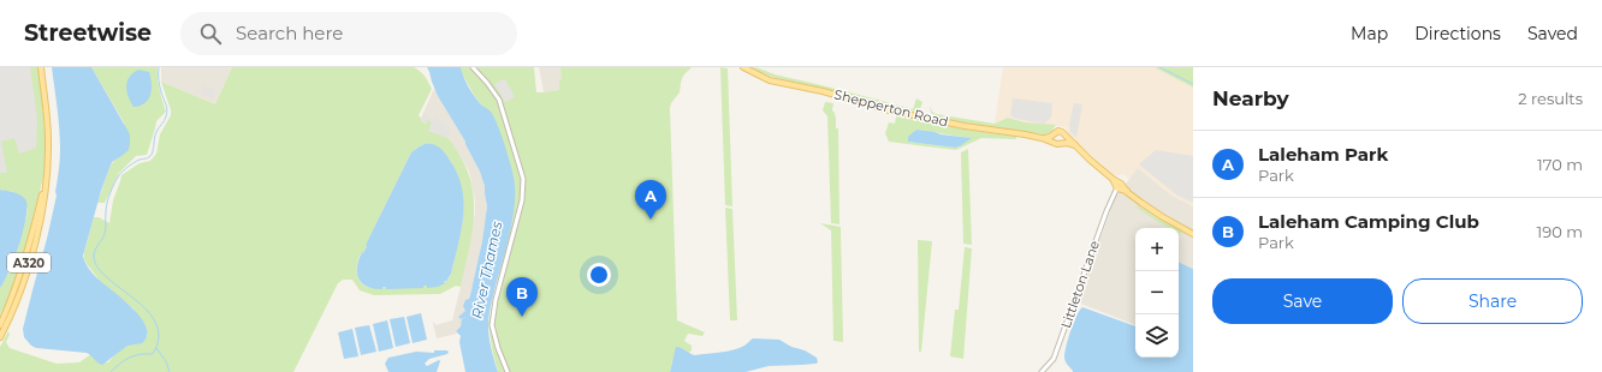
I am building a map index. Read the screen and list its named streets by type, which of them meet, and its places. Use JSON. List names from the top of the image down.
{
  "streets": {
    "main road": ["Shepperton Road", "A320"],
    "street": ["Littleton Lane"]
  },
  "crossings": [
    ["Shepperton Road", "Littleton Lane"]
  ],
  "water": ["River Thames"],
  "page": {
    "header": "Streetwise",
    "search": "Search here",
    "nav": ["Map", "Directions", "Saved"],
    "heading": ["Nearby", "2 results"],
    "list": [
      {
        "mark": "A",
        "name": "Laleham Park",
        "note": "Park",
        "value": "170 m"
      },
      {
        "mark": "B",
        "name": "Laleham Camping Club",
        "note": "Park",
        "value": "190 m"
      }
    ],
    "pins": ["A", "B"],
    "map_buttons": ["+", "−"],
    "buttons": ["Save", "Share"]
  }
}
